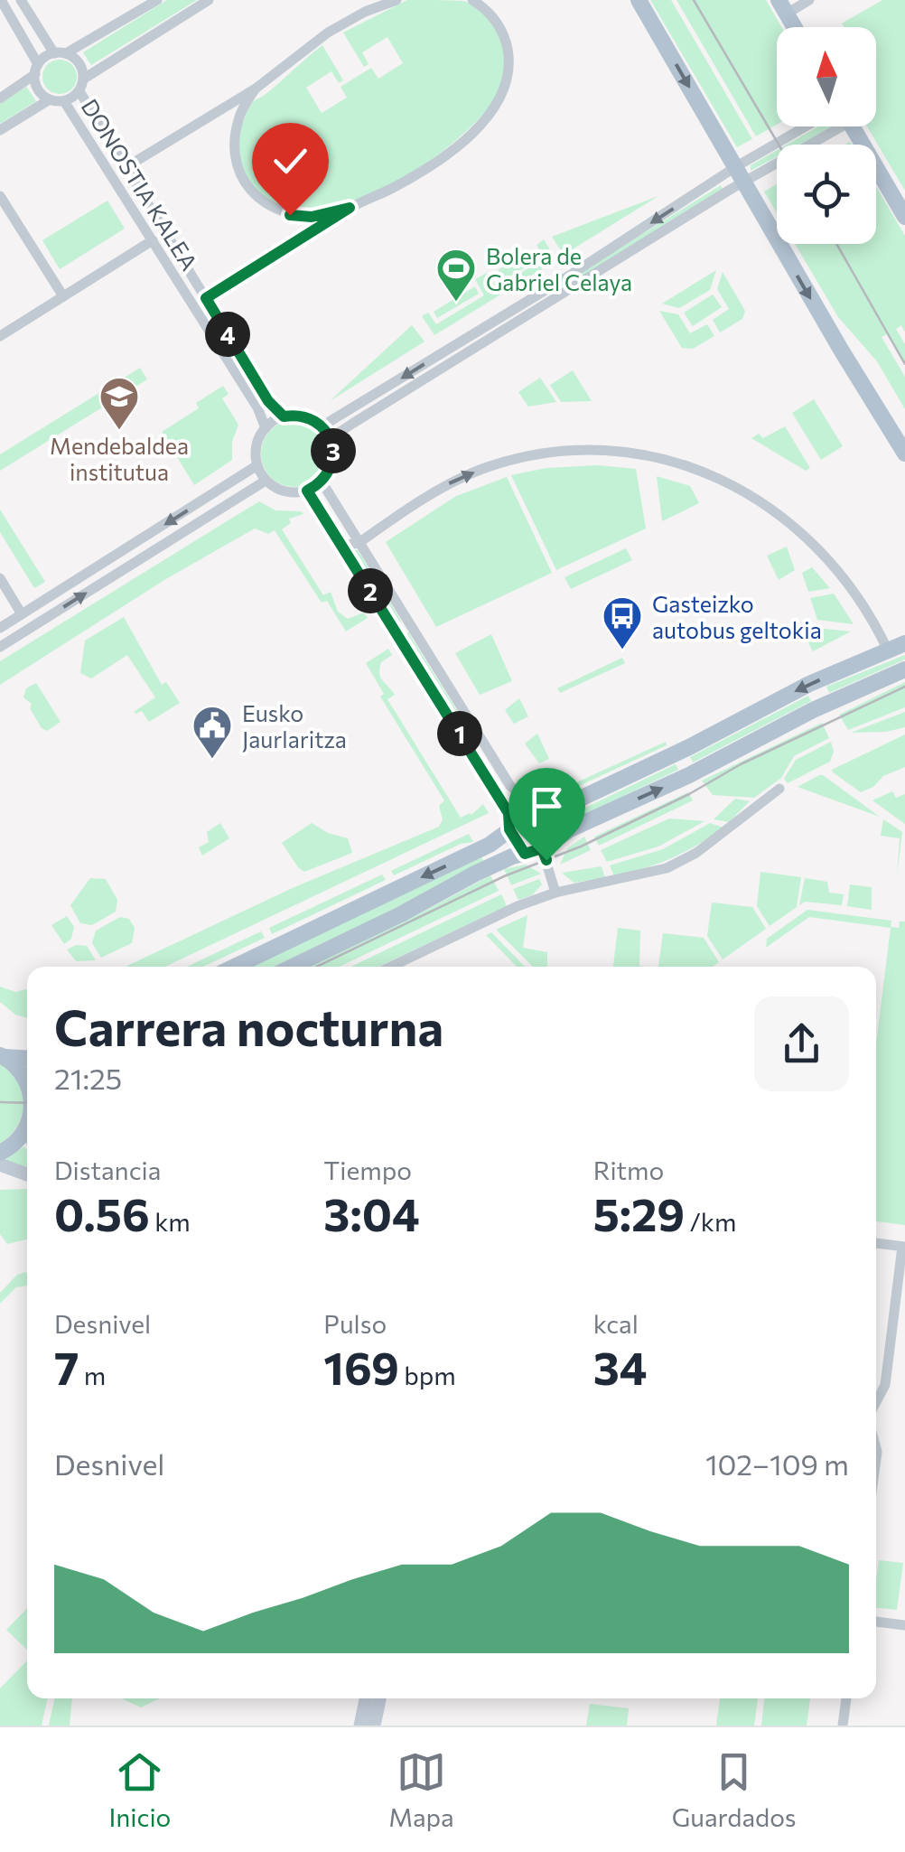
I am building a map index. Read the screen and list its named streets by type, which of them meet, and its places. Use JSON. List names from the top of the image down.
{
  "streets": {
    "street": ["DONOSTIA KALEA"]
  },
  "places": {
    "sports": ["Bolera de Gabriel Celaya"],
    "school or university": ["Mendebaldea institutua"],
    "bus stop": ["Gasteizko autobus geltokia"],
    "public building": ["Eusko Jaurlaritza"]
  },
  "north": "top",
  "page": {
    "pins": [
      "4",
      "3",
      "2",
      "1"
    ],
    "heading": ["Carrera nocturna", "21:25"],
    "stats": [
      ["Distancia", "0.56 km"],
      ["Tiempo", "3:04"],
      ["Ritmo", "5:29 /km"],
      ["Desnivel", "7 m"],
      ["Pulso", "169 bpm"],
      ["kcal", "34"]
    ],
    "chart": ["Desnivel", "102–109 m"],
    "tabs": ["Inicio", "Mapa", "Guardados"]
  }
}
